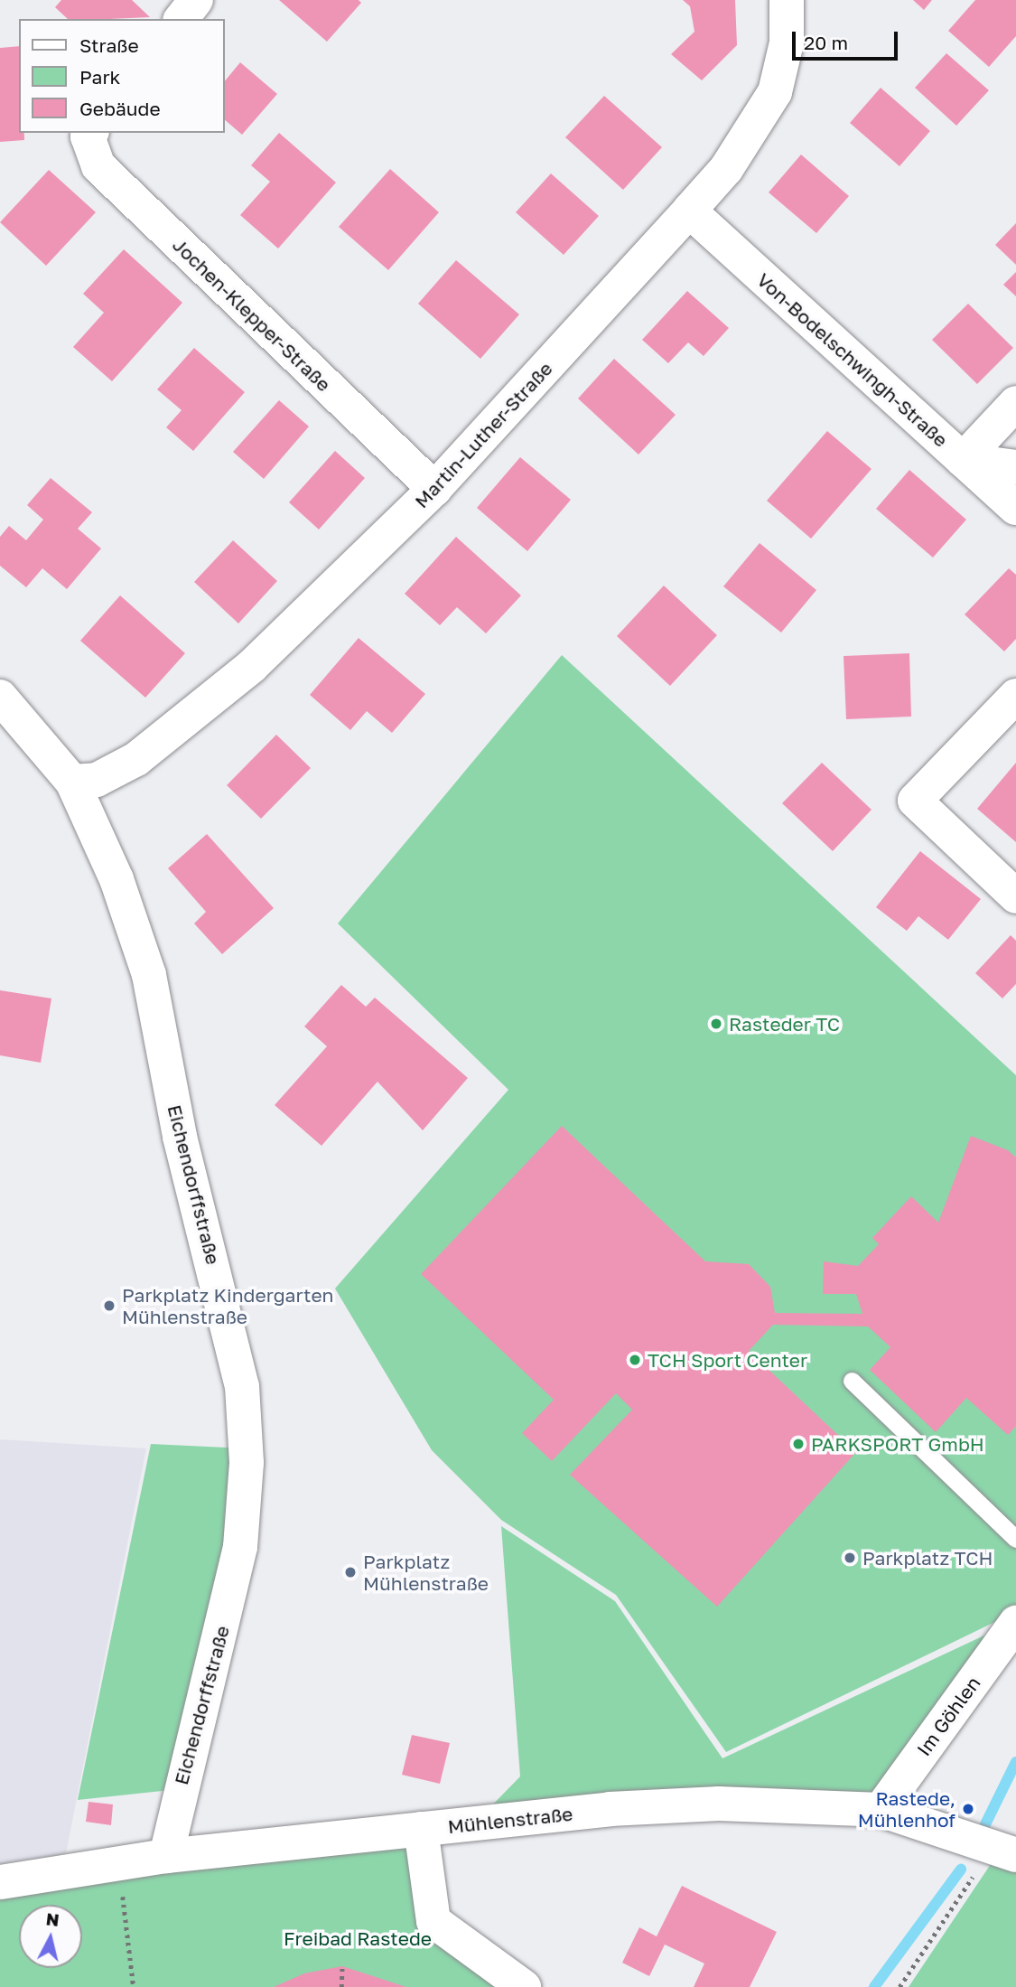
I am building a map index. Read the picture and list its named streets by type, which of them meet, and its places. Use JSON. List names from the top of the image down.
{
  "streets": {
    "street": [
      "Jochen-Klepper-Straße",
      "Von-Bodelschwingh-Straße",
      "Martin-Luther-Straße",
      "Eichendorffstraße",
      "Im Göhlen",
      "Mühlenstraße"
    ]
  },
  "crossings": [
    ["Jochen-Klepper-Straße", "Martin-Luther-Straße"],
    ["Von-Bodelschwingh-Straße", "Martin-Luther-Straße"],
    ["Martin-Luther-Straße", "Eichendorffstraße"],
    ["Eichendorffstraße", "Mühlenstraße"],
    ["Im Göhlen", "Mühlenstraße"]
  ],
  "parks": ["Freibad Rastede"],
  "places": [
    "Rasteder TC",
    "Parkplatz Kindergarten Mühlenstraße",
    "TCH Sport Center",
    "PARKSPORT GmbH",
    "Parkplatz TCH",
    "Parkplatz Mühlenstraße",
    "Rastede, Mühlenhof"
  ],
  "legend": ["Straße", "Park", "Gebäude"],
  "scale_bar": "20 m",
  "north": "top"
}
